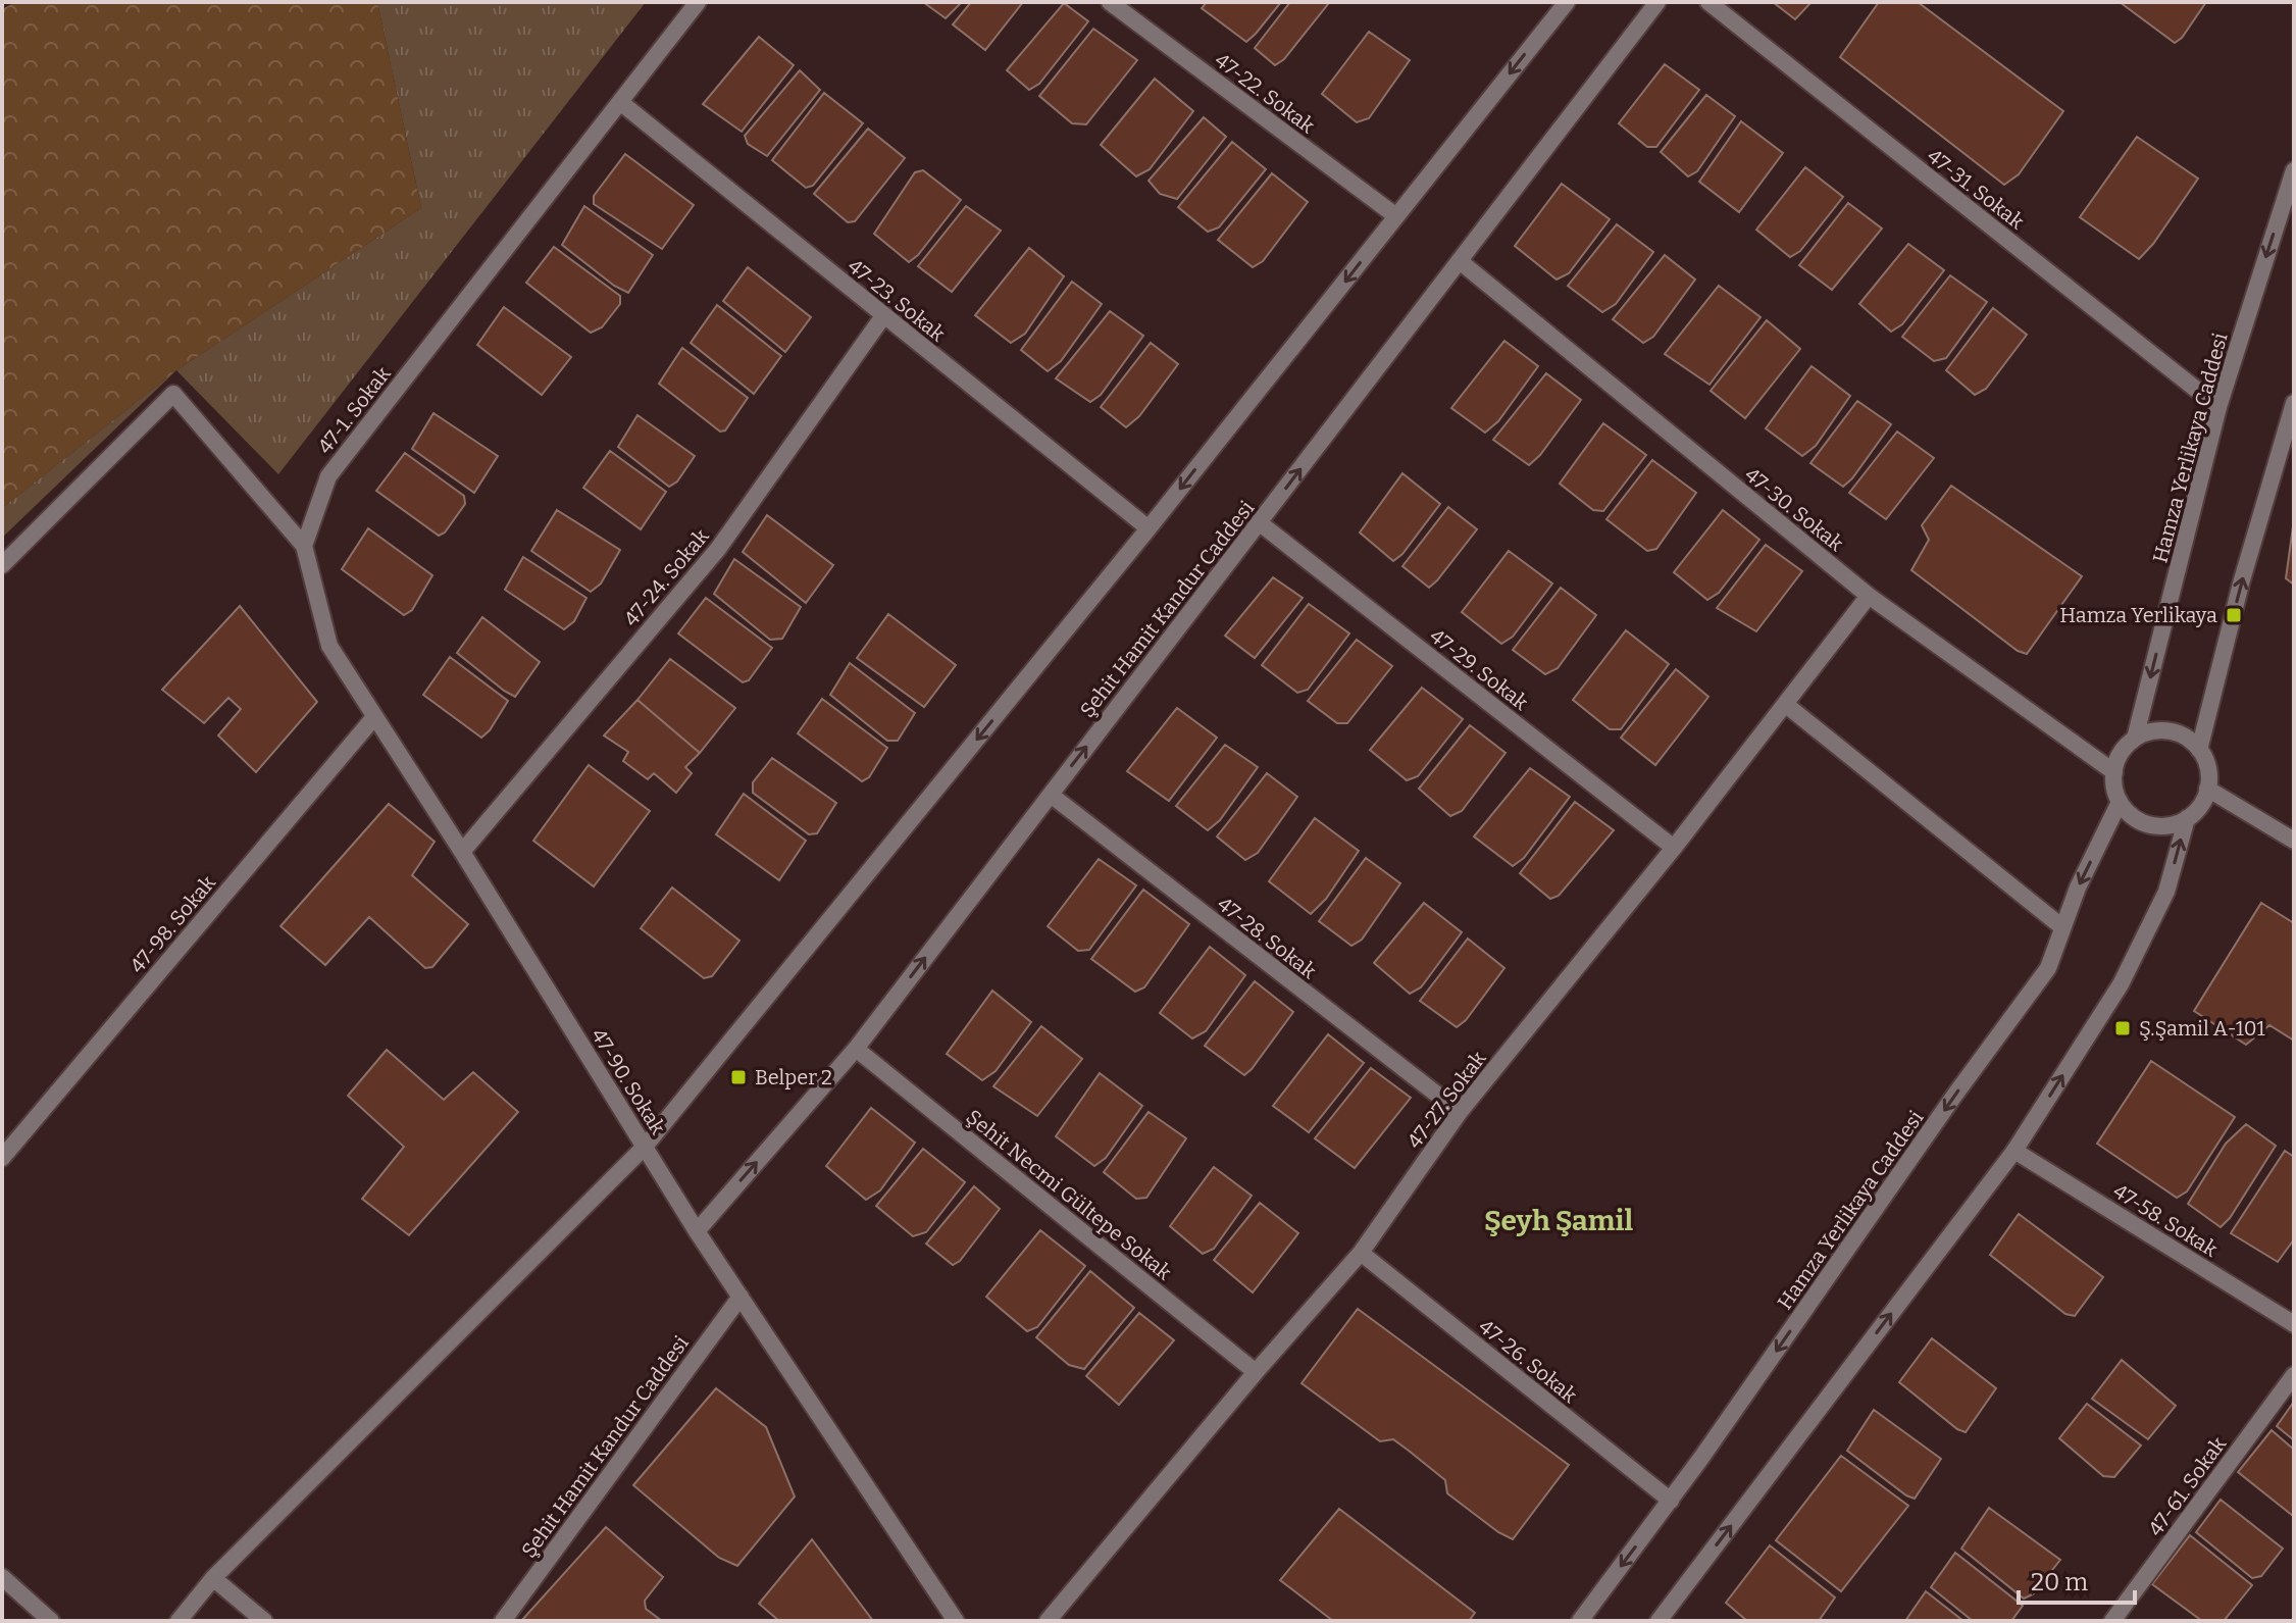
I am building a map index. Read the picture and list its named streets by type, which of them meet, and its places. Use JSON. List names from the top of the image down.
{
  "streets": {
    "street": [
      "47-22. Sokak",
      "47-31. Sokak",
      "47-23. Sokak",
      "47-1. Sokak",
      "Hamza Yerlikaya Caddesi",
      "47-30. Sokak",
      "47-24. Sokak",
      "Şehit Hamit Kandur Caddesi",
      "47-29. Sokak",
      "47-98. Sokak",
      "47-28. Sokak",
      "47-90. Sokak",
      "47-27. Sokak",
      "Şehit Necmi Gültepe Sokak",
      "47-58. Sokak",
      "47-26. Sokak",
      "47-61. Sokak"
    ]
  },
  "crossings": [
    ["47-31. Sokak", "Hamza Yerlikaya Caddesi"],
    ["47-23. Sokak", "47-1. Sokak"],
    ["47-23. Sokak", "47-24. Sokak"],
    ["47-1. Sokak", "47-90. Sokak"],
    ["Hamza Yerlikaya Caddesi", "47-30. Sokak"],
    ["Hamza Yerlikaya Caddesi", "47-26. Sokak"],
    ["47-30. Sokak", "Şehit Hamit Kandur Caddesi"],
    ["47-30. Sokak", "47-27. Sokak"],
    ["47-24. Sokak", "47-90. Sokak"],
    ["Şehit Hamit Kandur Caddesi", "47-29. Sokak"],
    ["Şehit Hamit Kandur Caddesi", "47-28. Sokak"],
    ["Şehit Hamit Kandur Caddesi", "47-90. Sokak"],
    ["Şehit Hamit Kandur Caddesi", "Şehit Necmi Gültepe Sokak"],
    ["47-29. Sokak", "47-27. Sokak"],
    ["47-98. Sokak", "47-90. Sokak"],
    ["47-28. Sokak", "47-27. Sokak"],
    ["47-27. Sokak", "Şehit Necmi Gültepe Sokak"],
    ["47-27. Sokak", "47-26. Sokak"]
  ],
  "districts": ["Şeyh Şamil"],
  "places": {
    "transit": ["Hamza Yerlikaya", "Ş.Şamil A-101", "Belper 2"]
  },
  "scale_bar": "20 m"
}
